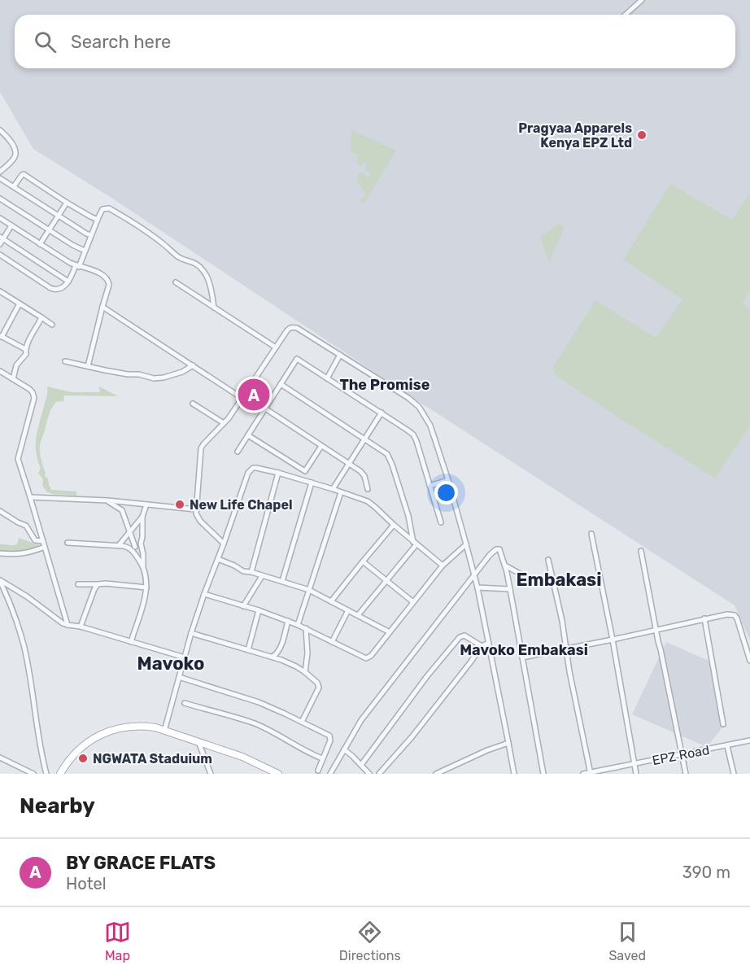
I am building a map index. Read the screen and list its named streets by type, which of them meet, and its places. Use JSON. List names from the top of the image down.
{
  "streets": {
    "street": ["EPZ Road"]
  },
  "districts": [
    "The Promise",
    "Embakasi",
    "Mavoko Embakasi",
    "Mavoko"
  ],
  "places": ["Pragyaa Apparels Kenya EPZ Ltd", "New Life Chapel", "NGWATA Staduium"],
  "page": {
    "search": "Search here",
    "pins": "A",
    "heading": "Nearby",
    "list": [
      {
        "mark": "A",
        "name": "BY GRACE FLATS",
        "note": "Hotel",
        "value": "390 m"
      }
    ],
    "nav": ["Map", "Directions", "Saved"]
  }
}
